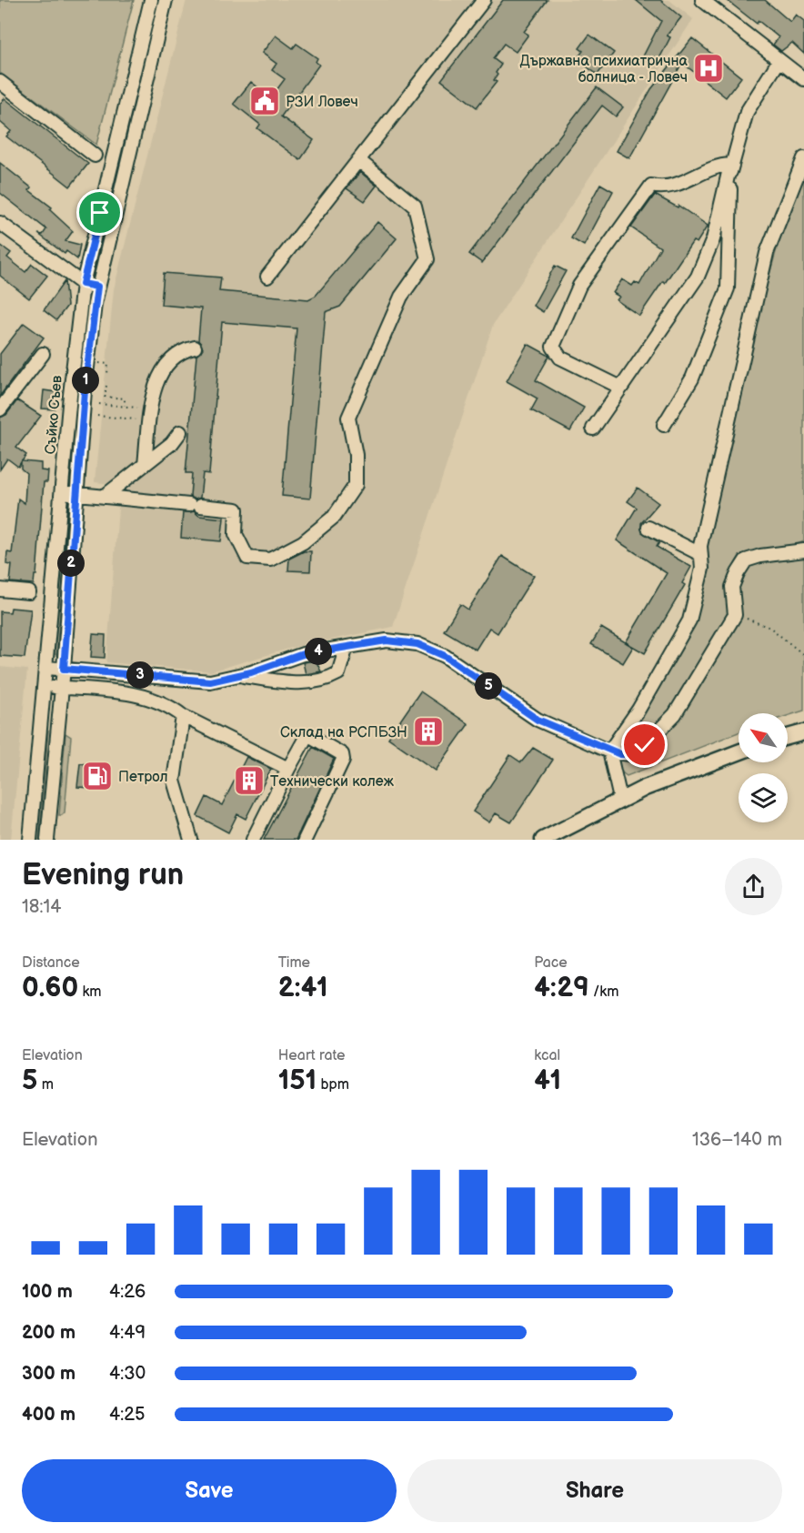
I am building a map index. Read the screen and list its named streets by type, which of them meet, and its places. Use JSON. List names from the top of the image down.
{
  "streets": {
    "street": ["Съйко Съев"]
  },
  "places": {
    "hospital": ["Държавна психиатрична болница - Ловеч"],
    "public building": ["РЗИ Ловеч"],
    "building": ["Склад на РСПБЗН", "Технически колеж"],
    "fuel station": ["Петрол"]
  },
  "north": "top left",
  "page": {
    "pins": [
      "1",
      "2",
      "4",
      "3",
      "5"
    ],
    "heading": ["Evening run", "18:14"],
    "stats": [
      ["Distance", "0.60 km"],
      ["Time", "2:41"],
      ["Pace", "4:29 /km"],
      ["Elevation", "5 m"],
      ["Heart rate", "151 bpm"],
      ["kcal", "41"]
    ],
    "chart": ["Elevation", "136–140 m"],
    "list": [
      {
        "name": "100 m",
        "note": "4:26"
      },
      {
        "name": "200 m",
        "note": "4:49"
      },
      {
        "name": "300 m",
        "note": "4:30"
      },
      {
        "name": "400 m",
        "note": "4:25"
      }
    ],
    "buttons": ["Save", "Share"]
  }
}
